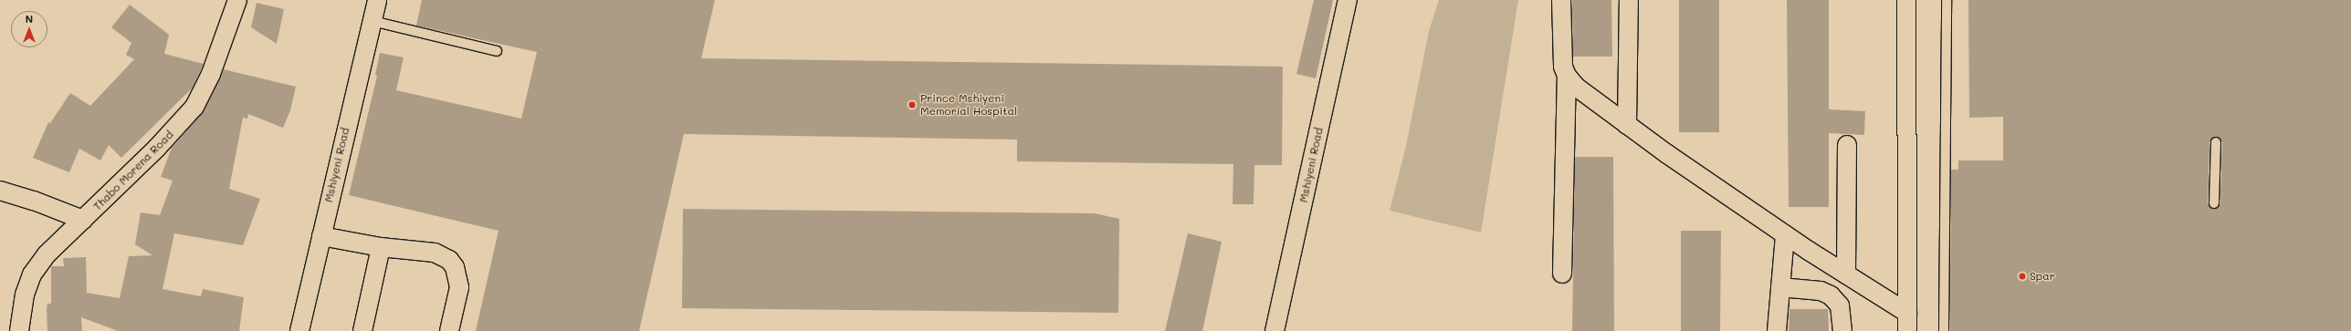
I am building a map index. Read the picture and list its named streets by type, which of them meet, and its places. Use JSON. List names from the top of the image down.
{
  "streets": {
    "street": ["Mshiyeni Road", "Thabo Morena Road"]
  },
  "places": ["Prince Mshiyeni Memorial Hospital", "Spar"],
  "north": "top"
}
